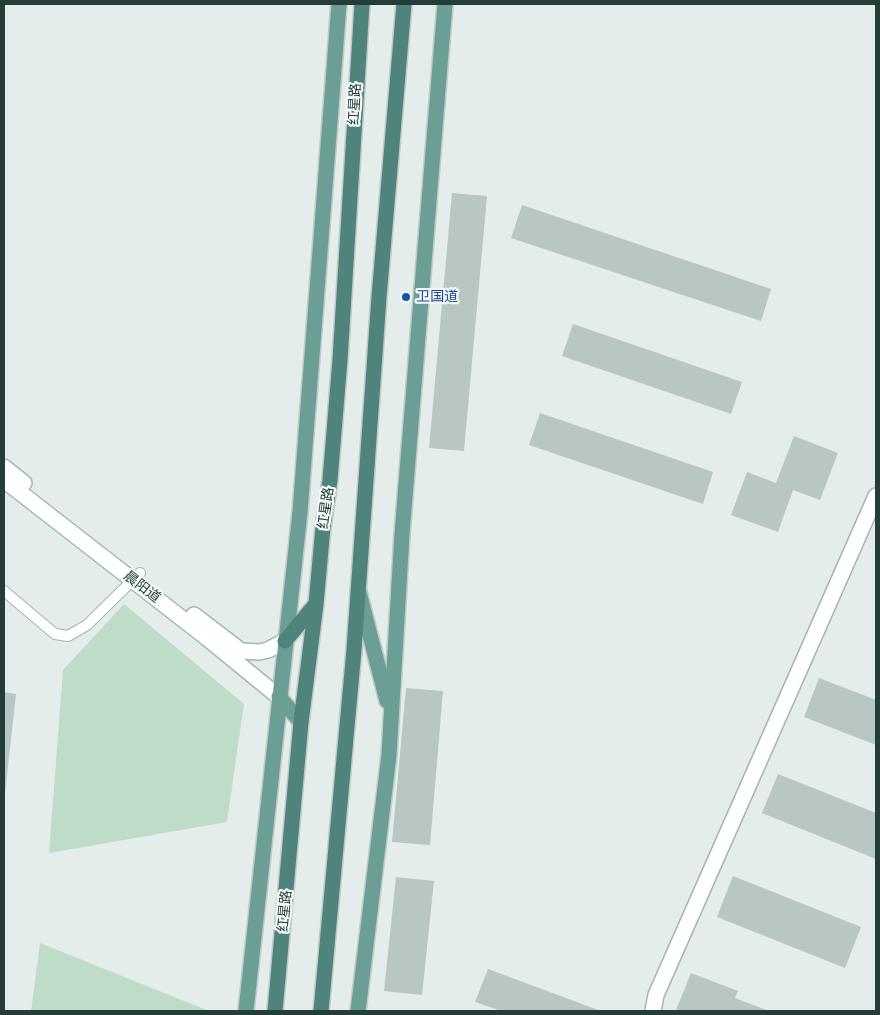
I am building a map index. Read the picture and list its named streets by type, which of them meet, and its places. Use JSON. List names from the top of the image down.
{
  "streets": {
    "highway": ["红星路"],
    "main road": ["晨阳道"]
  },
  "places": ["卫国道"]
}
